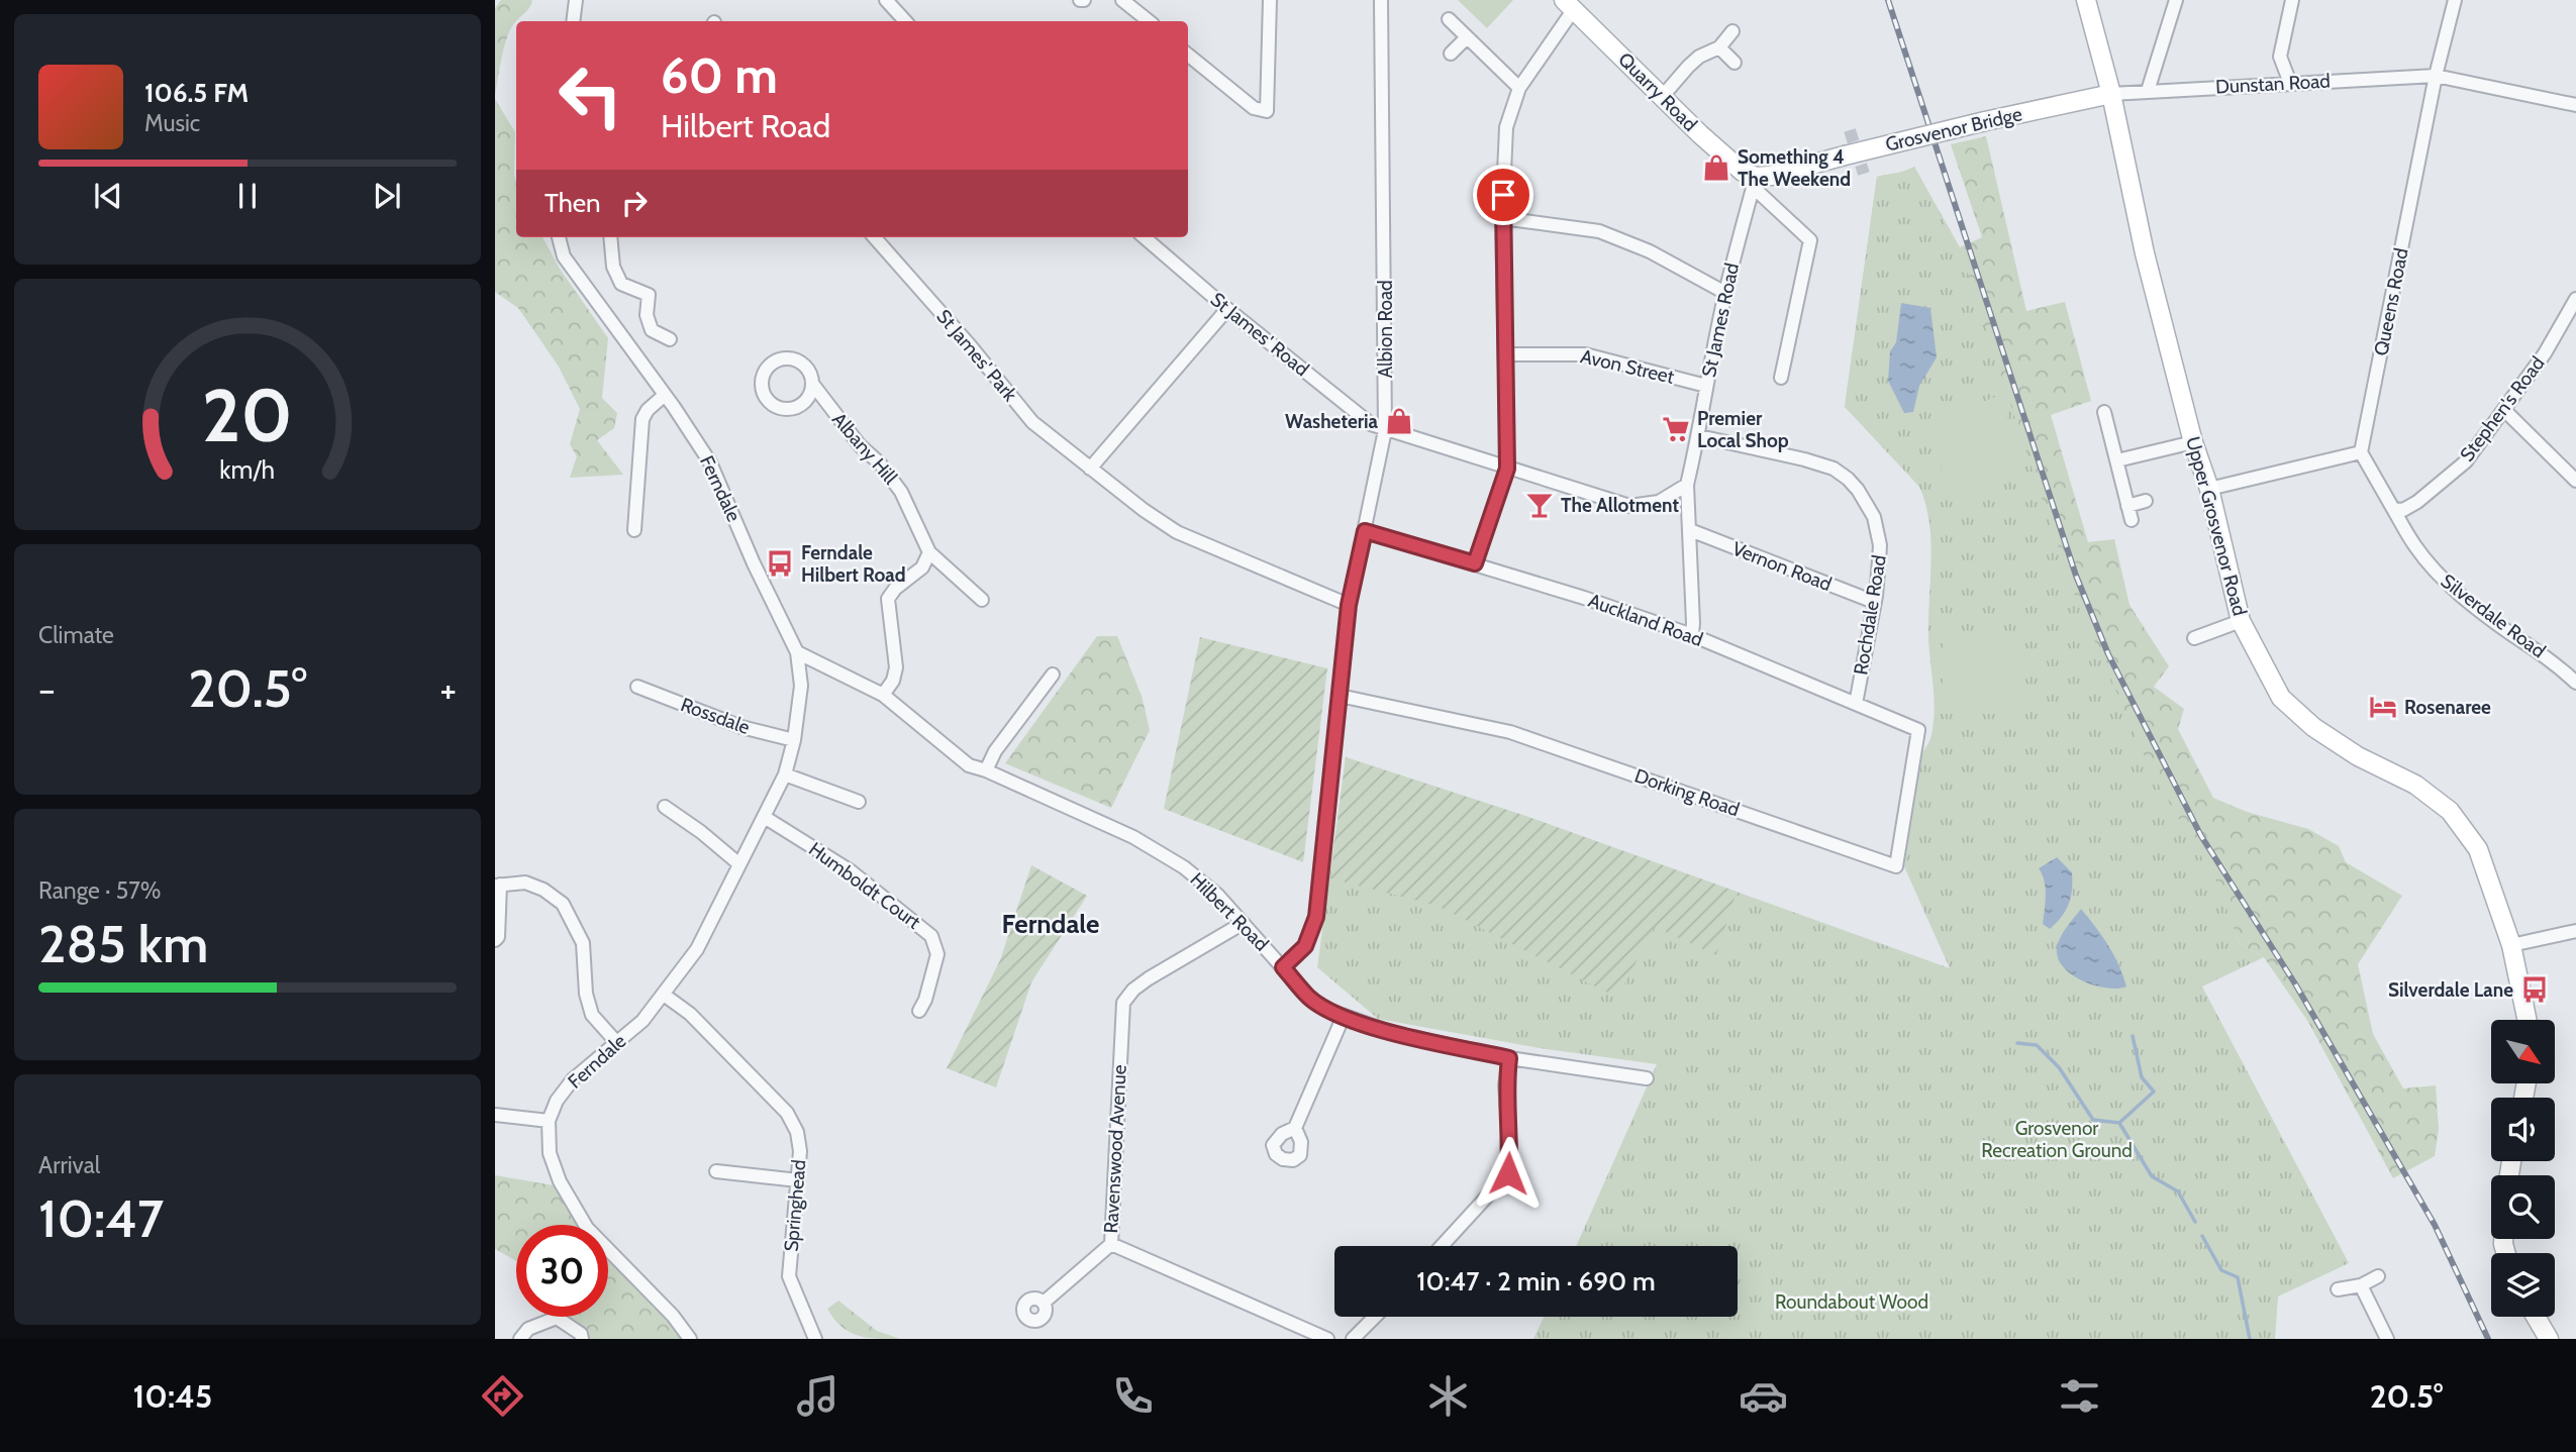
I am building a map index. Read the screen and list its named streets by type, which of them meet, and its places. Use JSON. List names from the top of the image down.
{
  "streets": {
    "street": [
      "Dunstan Road",
      "Quarry Road",
      "Grosvenor Bridge",
      "Queens Road",
      "St James Road",
      "Albion Road",
      "St James' Road",
      "St James' Park",
      "Avon Street",
      "Stephen's Road",
      "Albany Hill",
      "Ferndale",
      "Upper Grosvenor Road",
      "Vernon Road",
      "Rochdale Road",
      "Silverdale Road",
      "Auckland Road",
      "Rossdale",
      "Dorking Road",
      "Humboldt Court",
      "Hilbert Road",
      "Ravenswood Avenue",
      "Springhead"
    ]
  },
  "crossings": [
    ["Dunstan Road", "Grosvenor Bridge"],
    ["Dunstan Road", "Queens Road"],
    ["Dunstan Road", "Upper Grosvenor Road"],
    ["Quarry Road", "Grosvenor Bridge"],
    ["Quarry Road", "St James Road"],
    ["Grosvenor Bridge", "St James Road"],
    ["Grosvenor Bridge", "Upper Grosvenor Road"],
    ["St James Road", "Avon Street"],
    ["St James Road", "Vernon Road"],
    ["St James Road", "Rochdale Road"],
    ["St James Road", "Auckland Road"],
    ["Albion Road", "St James' Road"],
    ["Albion Road", "St James' Park"],
    ["Albion Road", "Auckland Road"],
    ["Albion Road", "Dorking Road"],
    ["Albion Road", "Hilbert Road"],
    ["Stephen's Road", "Silverdale Road"],
    ["Ferndale", "Rossdale"],
    ["Ferndale", "Humboldt Court"],
    ["Ferndale", "Hilbert Road"],
    ["Ferndale", "Springhead"],
    ["Vernon Road", "Rochdale Road"],
    ["Rochdale Road", "Auckland Road"],
    ["Auckland Road", "Dorking Road"],
    ["Hilbert Road", "Ravenswood Avenue"]
  ],
  "districts": ["Ferndale"],
  "parks": ["Grosvenor Recreation Ground", "Roundabout Wood"],
  "places": {
    "shop": ["Something 4 The Weekend", "Washeteria"],
    "supermarket": ["Premier Local Shop"],
    "bar": ["The Allotment"],
    "bus stop": ["Ferndale Hilbert Road", "Silverdale Lane"],
    "hotel": ["Rosenaree"]
  },
  "north": "bottom right",
  "page": {
    "turn": ["60 m", "Hilbert Road"],
    "song": ["106.5 FM", "Music"],
    "then": "Then",
    "tile": [
      "Climate",
      ["Range · 57%", "285 km"],
      ["Arrival", "10:47"]
    ],
    "heat": ["−", "20.5°", "+"],
    "limit": "30",
    "trip": "10:47 · 2 min · 690 m",
    "tabs": ["10:45", "20.5°"],
    "gauge": ["20", "km/h"]
  }
}
